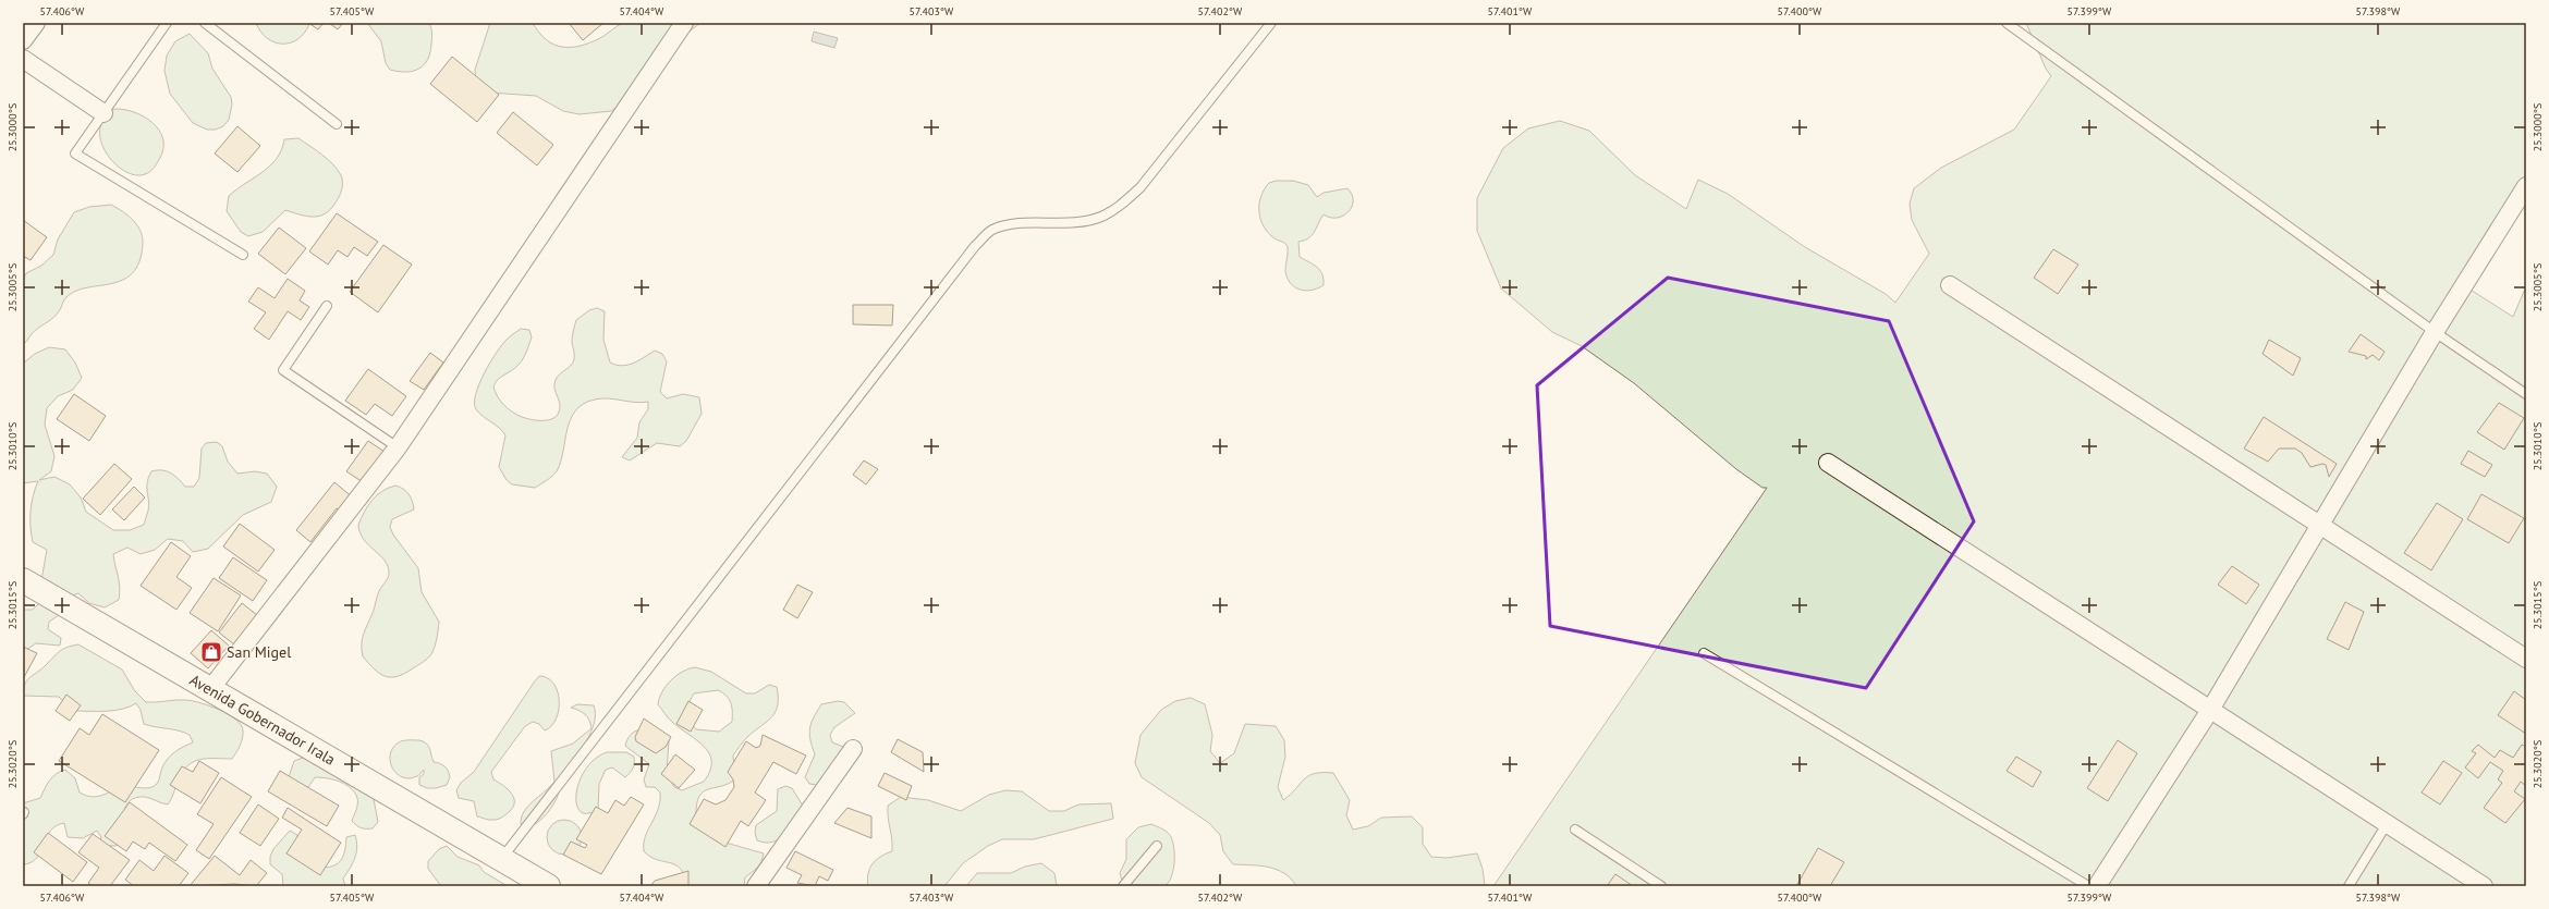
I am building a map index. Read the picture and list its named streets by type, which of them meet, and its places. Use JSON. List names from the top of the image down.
{
  "streets": {
    "main road": ["Avenida Gobernador Irala"]
  },
  "places": {
    "shop": ["San Migel"]
  },
  "coordinates": [
    "57.406°W",
    "57.405°W",
    "57.404°W",
    "57.403°W",
    "57.402°W",
    "57.401°W",
    "57.400°W",
    "57.399°W",
    "57.398°W",
    "25.3000°S",
    "25.3005°S",
    "25.3010°S",
    "25.3015°S",
    "25.3020°S"
  ]
}
